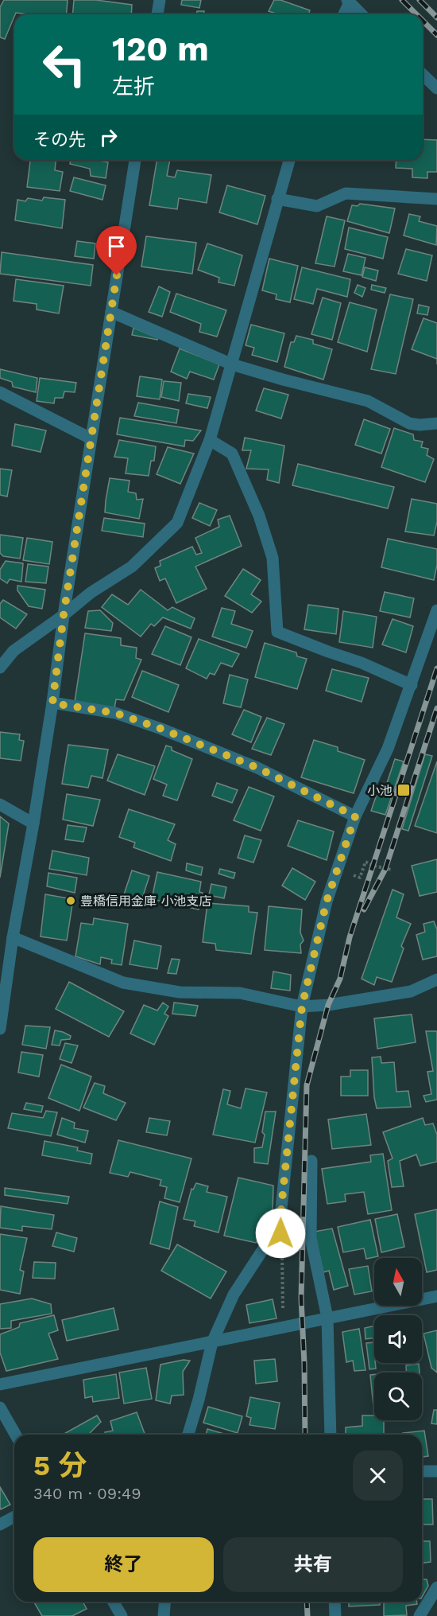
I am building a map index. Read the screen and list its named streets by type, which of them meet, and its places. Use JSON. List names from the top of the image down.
{
  "places": {
    "transit": ["小池"],
    "other": ["豊橋信用金庫 小池支店"]
  },
  "north": "top",
  "page": {
    "turn": ["120 m", "左折"],
    "then": "その先",
    "heading": ["5 分", "340 m · 09:49"],
    "buttons": ["終了", "共有"]
  }
}
